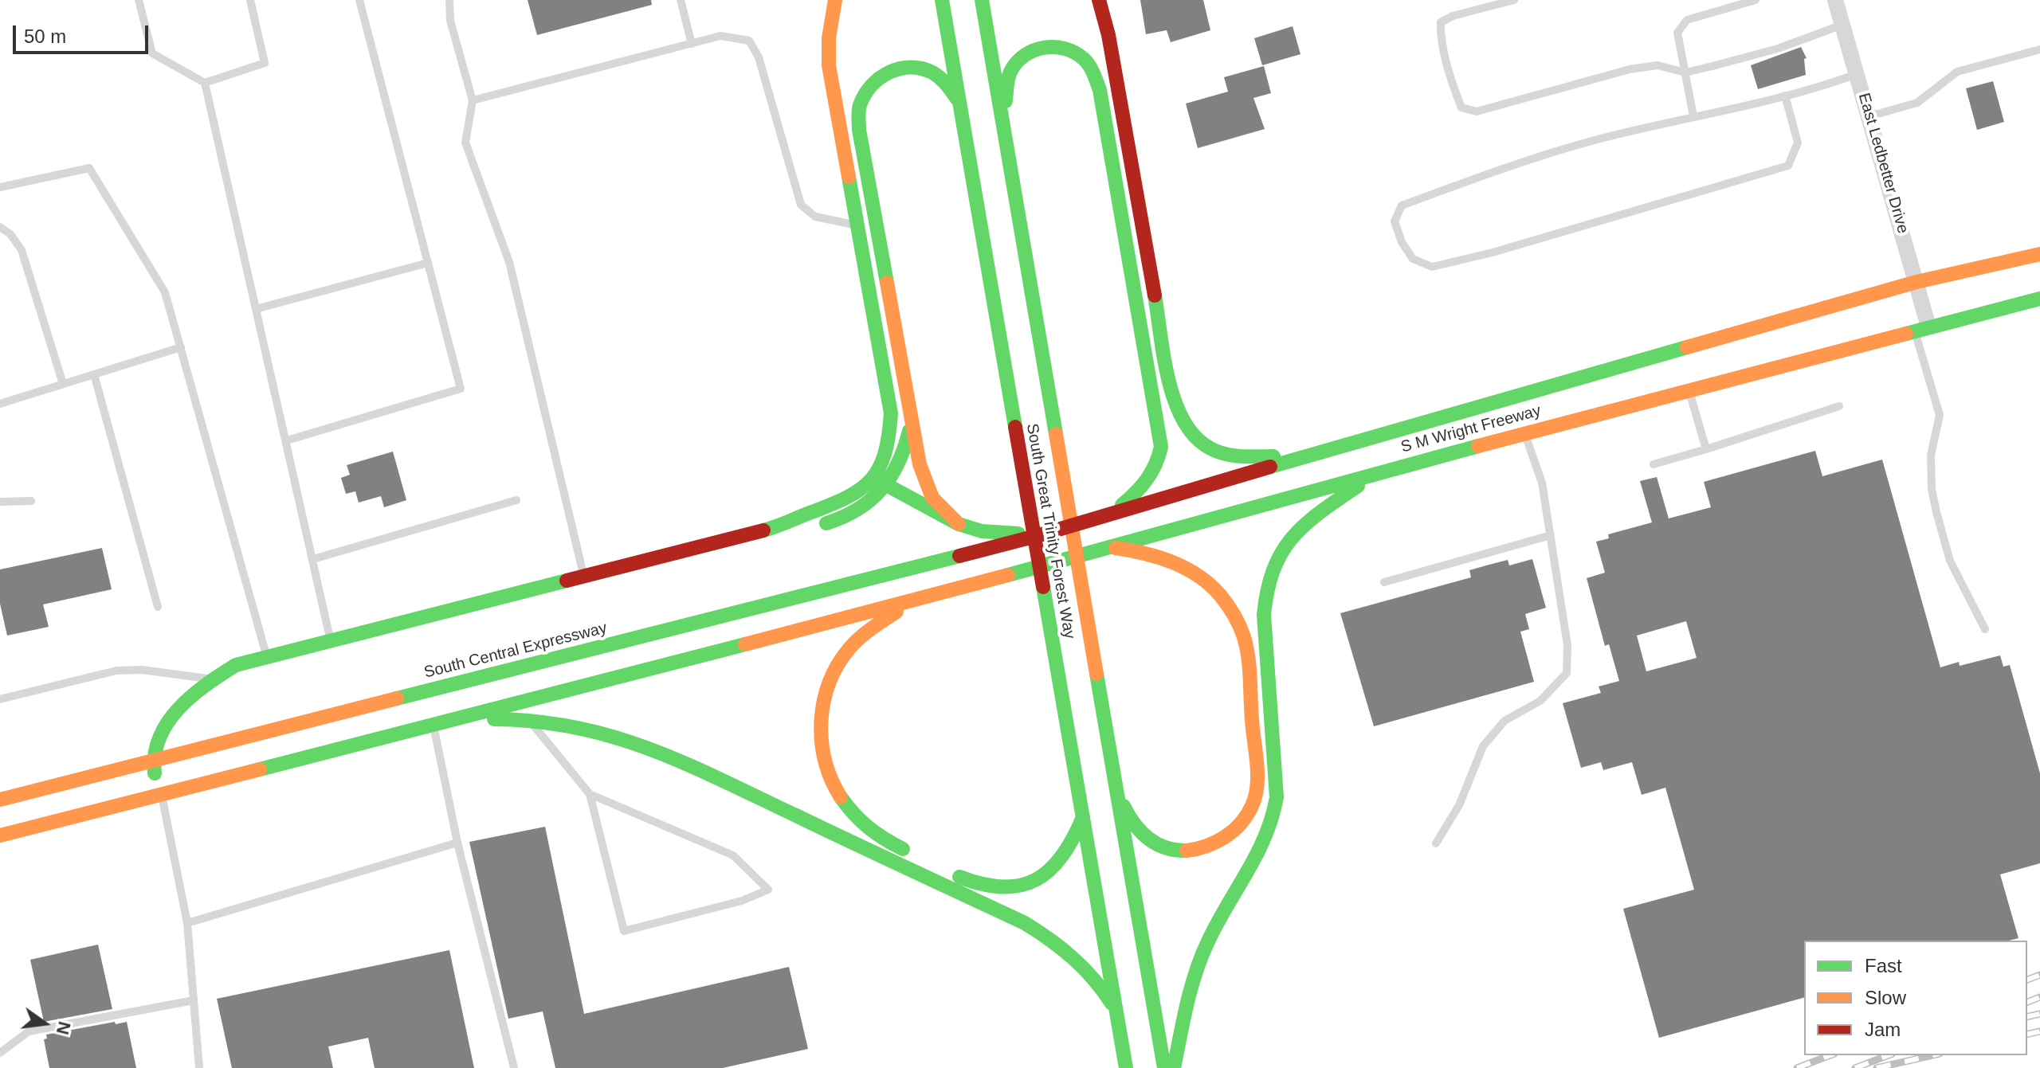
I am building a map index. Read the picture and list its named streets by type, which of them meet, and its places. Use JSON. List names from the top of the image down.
{
  "streets": {
    "main road": ["S M Wright Freeway", "South Great Trinity Forest Way", "South Central Expressway"],
    "street": ["East Ledbetter Drive"]
  },
  "crossings": [
    ["East Ledbetter Drive", "S M Wright Freeway"],
    ["S M Wright Freeway", "South Central Expressway"]
  ],
  "legend": ["Fast", "Slow", "Jam"],
  "scale_bar": "50 m",
  "north": "right"
}
